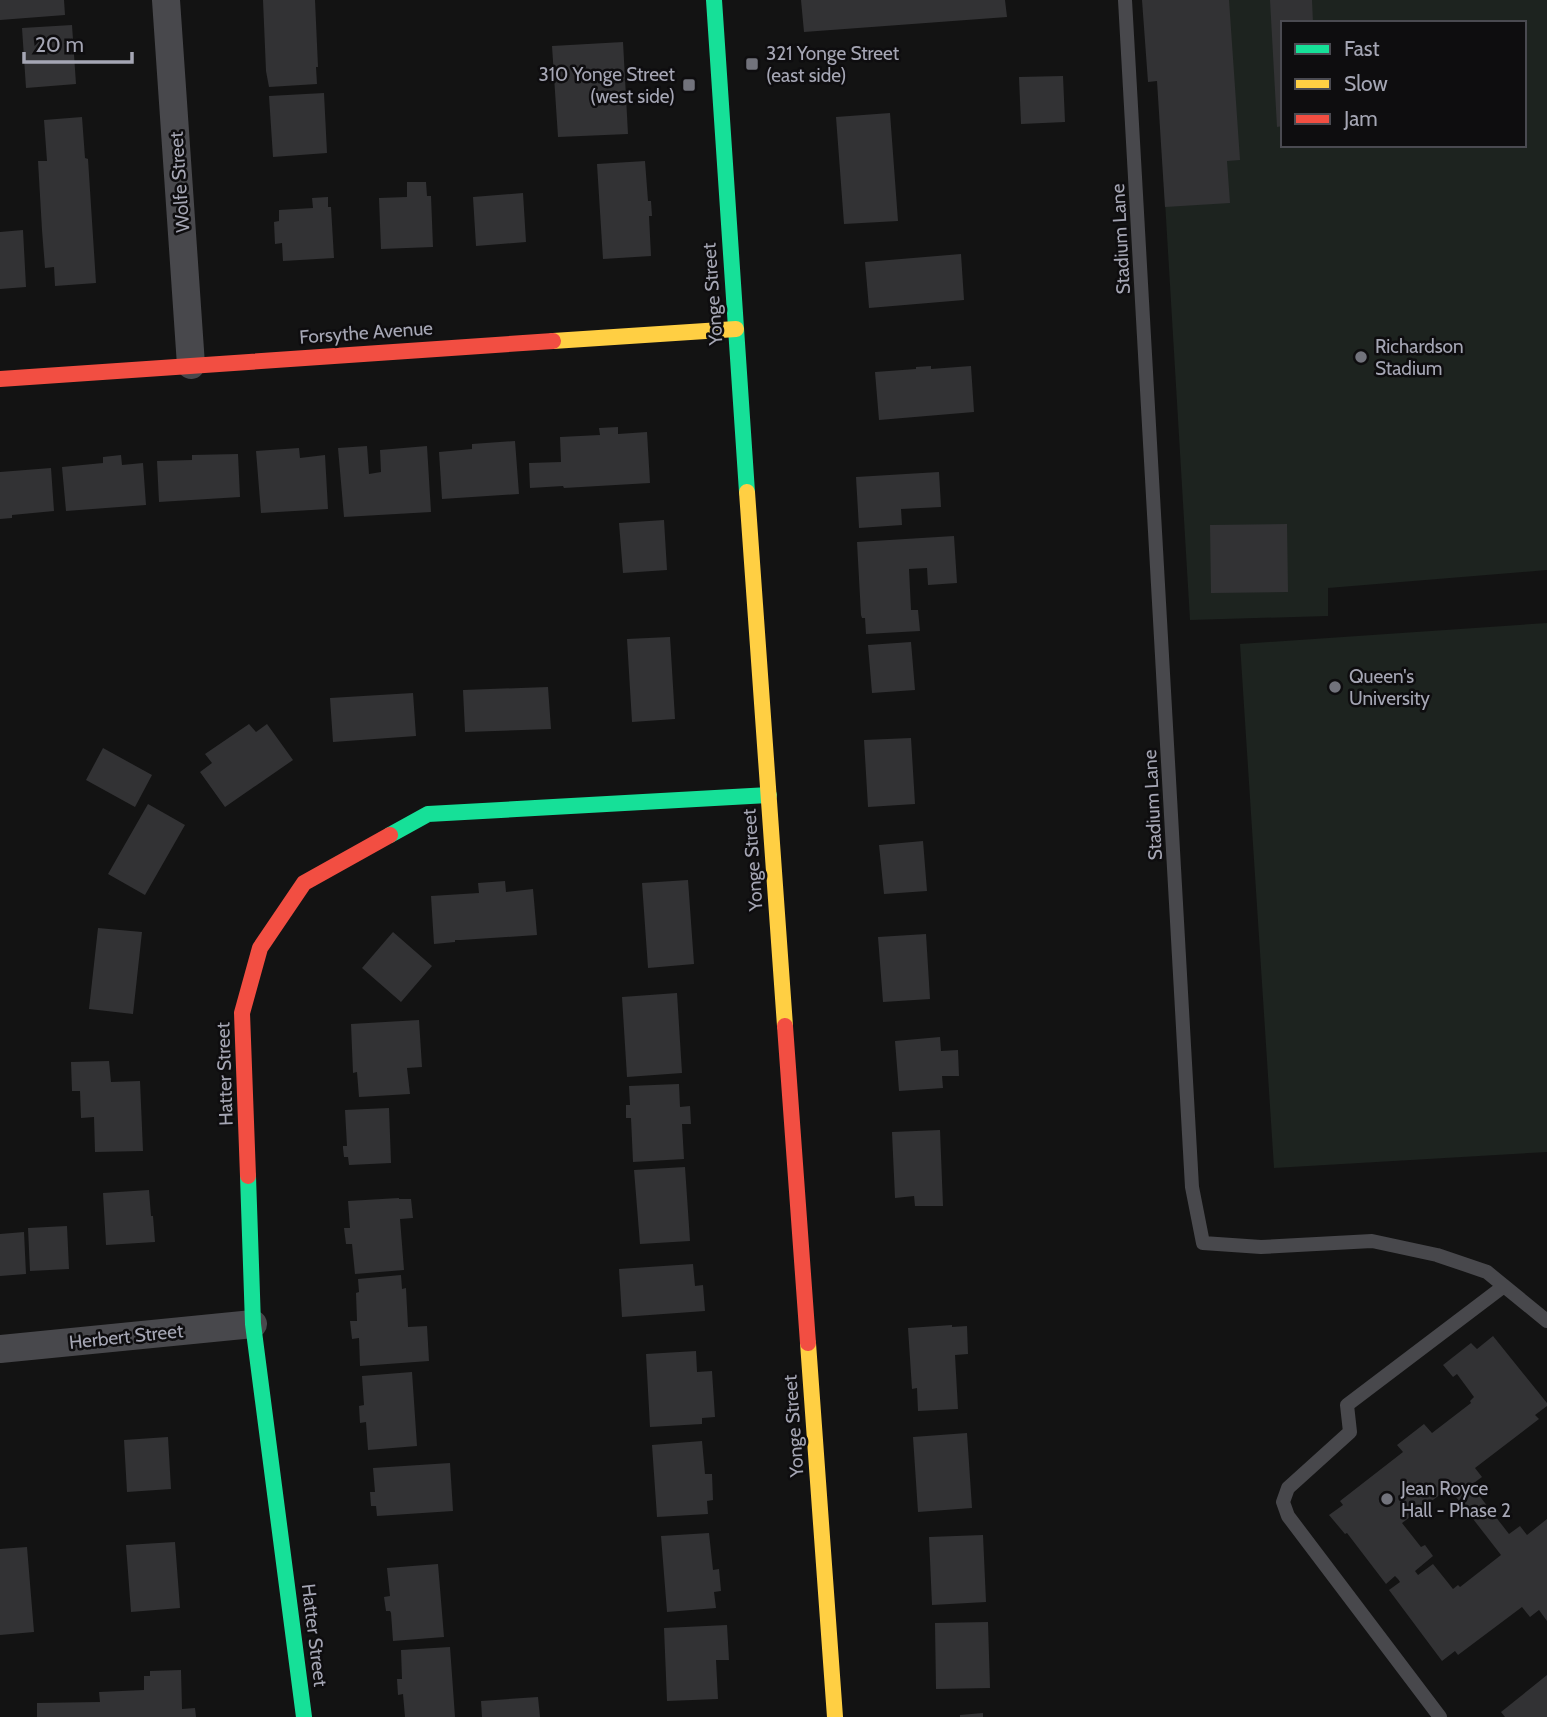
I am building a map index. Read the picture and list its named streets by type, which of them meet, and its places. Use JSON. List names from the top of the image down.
{
  "streets": {
    "street": [
      "Wolfe Street",
      "Yonge Street",
      "Forsythe Avenue",
      "Hatter Street",
      "Herbert Street"
    ],
    "lane": ["Stadium Lane"]
  },
  "crossings": [
    ["Wolfe Street", "Forsythe Avenue"],
    ["Yonge Street", "Forsythe Avenue"],
    ["Yonge Street", "Hatter Street"],
    ["Hatter Street", "Herbert Street"]
  ],
  "places": {
    "transit": ["321 Yonge Street (east side)", "310 Yonge Street (west side)"],
    "other": ["Richardson Stadium", "Queen's University", "Jean Royce Hall - Phase 2"]
  },
  "legend": ["Fast", "Slow", "Jam"],
  "scale_bar": "20 m"
}
